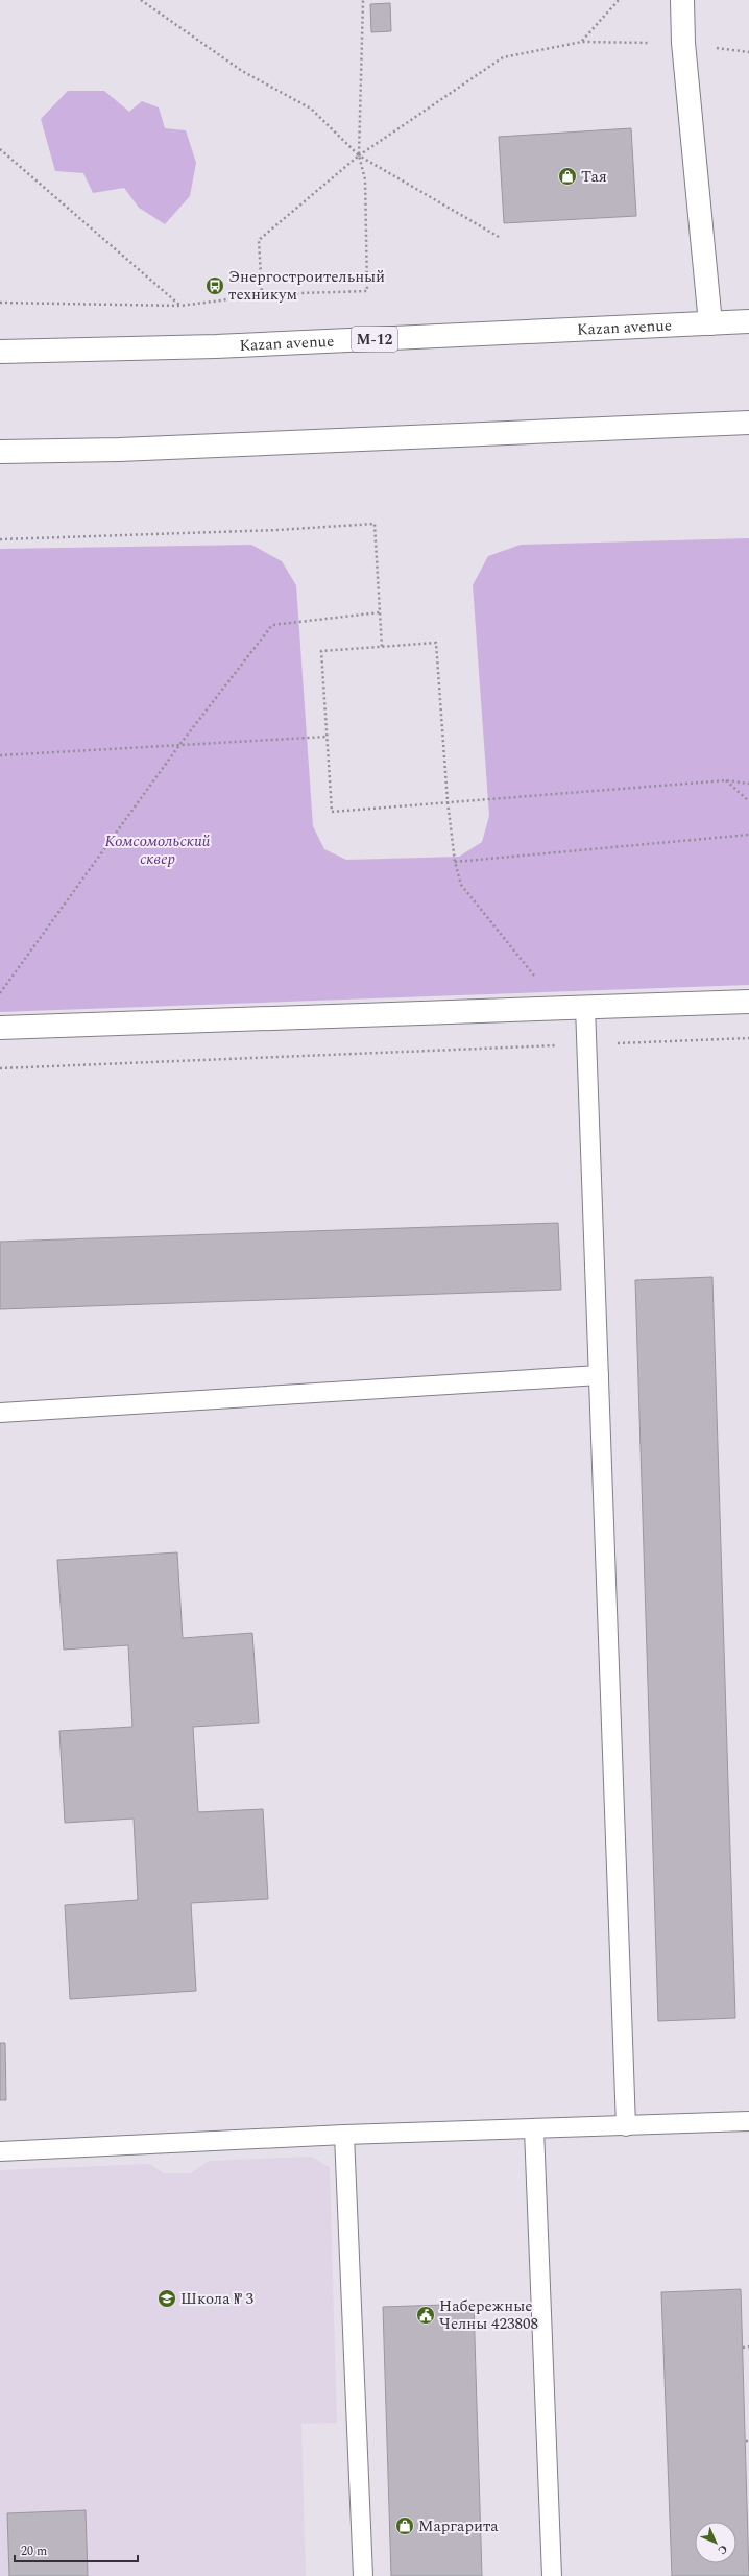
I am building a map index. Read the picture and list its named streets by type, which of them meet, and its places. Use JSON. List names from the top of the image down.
{
  "streets": {
    "main road": ["Kazan avenue", "М-12"]
  },
  "parks": ["Комсомольский сквер"],
  "places": {
    "shop": ["Тая", "Маргарита"],
    "bus stop": ["Энергостроительный техникум"],
    "school or university": ["Школа № 3"],
    "public building": ["Набережные Челны 423808"]
  },
  "scale_bar": "20 m",
  "north": "bottom right"
}
